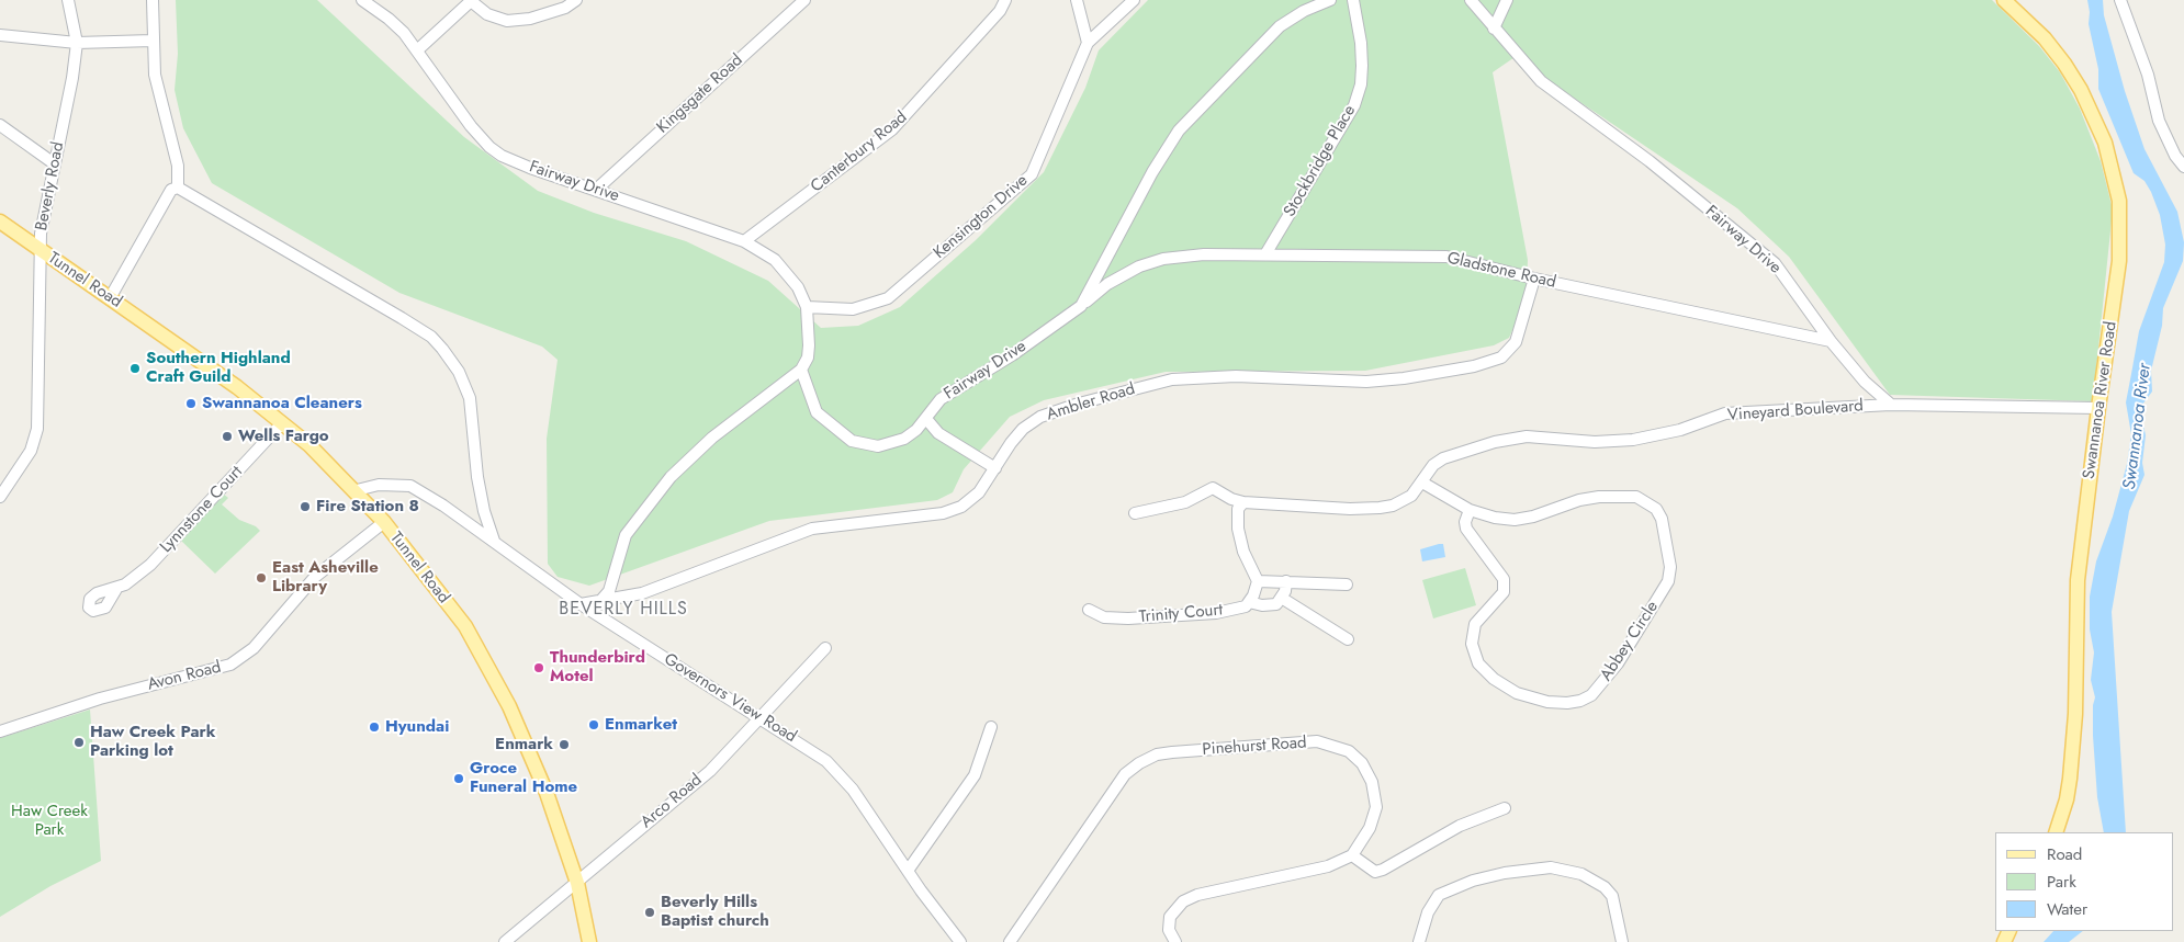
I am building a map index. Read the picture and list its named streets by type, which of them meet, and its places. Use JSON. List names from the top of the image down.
{
  "streets": {
    "main road": ["Tunnel Road", "Swannanoa River Road"],
    "street": [
      "Kingsgate Road",
      "Canterbury Road",
      "Stockbridge Place",
      "Fairway Drive",
      "Beverly Road",
      "Kensington Drive",
      "Gladstone Road",
      "Ambler Road",
      "Vineyard Boulevard",
      "Lynnstone Court",
      "Trinity Court",
      "Abbey Circle",
      "Avon Road",
      "Governors View Road",
      "Pinehurst Road",
      "Arco Road"
    ]
  },
  "crossings": [
    ["Kingsgate Road", "Fairway Drive"],
    ["Canterbury Road", "Fairway Drive"],
    ["Stockbridge Place", "Gladstone Road"],
    ["Fairway Drive", "Kensington Drive"],
    ["Fairway Drive", "Gladstone Road"],
    ["Fairway Drive", "Vineyard Boulevard"],
    ["Beverly Road", "Tunnel Road"],
    ["Gladstone Road", "Ambler Road"],
    ["Tunnel Road", "Lynnstone Court"],
    ["Tunnel Road", "Avon Road"],
    ["Tunnel Road", "Governors View Road"],
    ["Tunnel Road", "Arco Road"],
    ["Ambler Road", "Governors View Road"],
    ["Vineyard Boulevard", "Abbey Circle"],
    ["Governors View Road", "Arco Road"]
  ],
  "districts": ["BEVERLY HILLS"],
  "water": ["Swannanoa River"],
  "parks": ["Haw Creek Park"],
  "places": [
    "Southern Highland Craft Guild",
    "Swannanoa Cleaners",
    "Wells Fargo",
    "Fire Station 8",
    "East Asheville Library",
    "Thunderbird Motel",
    "Enmarket",
    "Hyundai",
    "Haw Creek Park Parking lot",
    "Enmark",
    "Groce Funeral Home",
    "Beverly Hills Baptist church"
  ],
  "legend": ["Road", "Park", "Water"]
}
